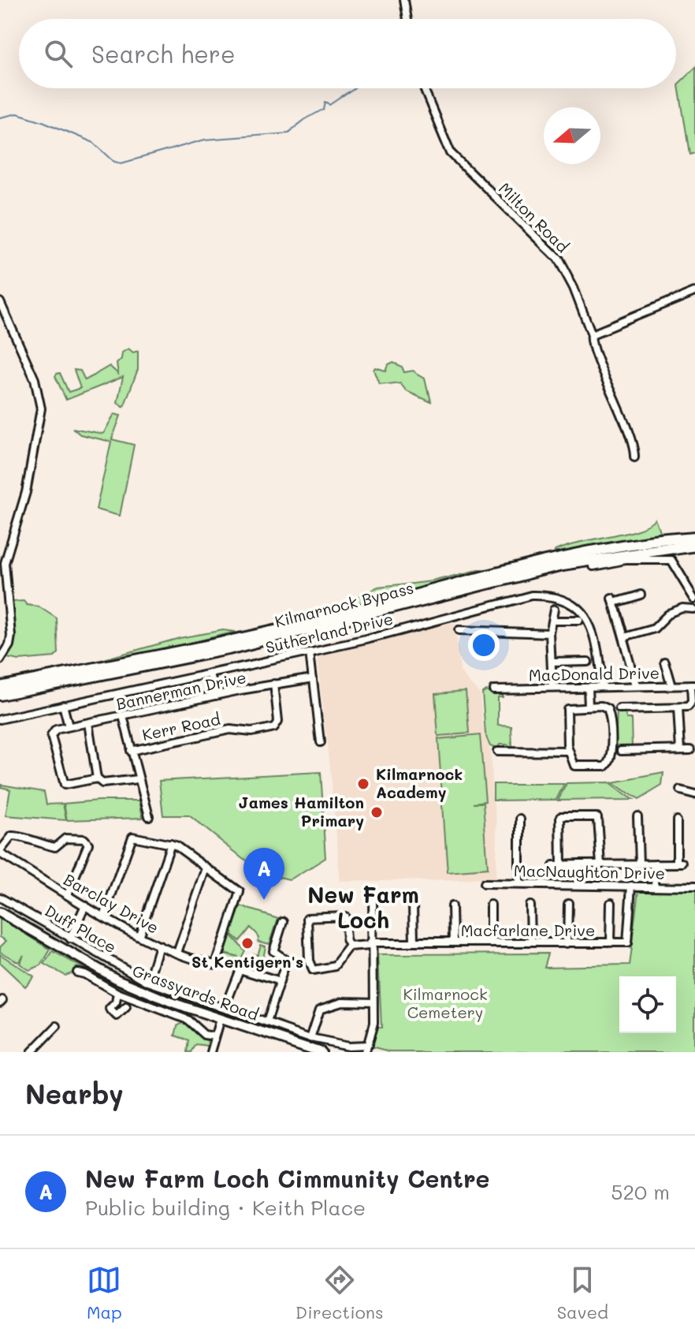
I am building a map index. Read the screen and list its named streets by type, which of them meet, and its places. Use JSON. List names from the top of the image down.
{
  "streets": {
    "highway": ["Kilmarnock Bypass"],
    "main road": ["Grassyards Road"],
    "street": [
      "Milton Road",
      "Sutherland Drive",
      "MacDonald Drive",
      "Bannerman Drive",
      "Kerr Road",
      "MacNaughton Drive",
      "Barclay Drive",
      "Duff Place",
      "Macfarlane Drive"
    ]
  },
  "crossings": [
    ["Sutherland Drive", "MacDonald Drive"],
    ["Bannerman Drive", "Kerr Road"],
    ["MacNaughton Drive", "Macfarlane Drive"]
  ],
  "districts": ["New Farm Loch"],
  "parks": ["Kilmarnock Cemetery"],
  "places": ["Kilmarnock Academy", "James Hamilton Primary", "St Kentigern's"],
  "north": "left",
  "page": {
    "search": "Search here",
    "pins": "A",
    "heading": "Nearby",
    "list": [
      {
        "mark": "A",
        "name": "New Farm Loch Cimmunity Centre",
        "note": "Public building · Keith Place",
        "value": "520 m"
      }
    ],
    "nav": ["Map", "Directions", "Saved"]
  }
}
